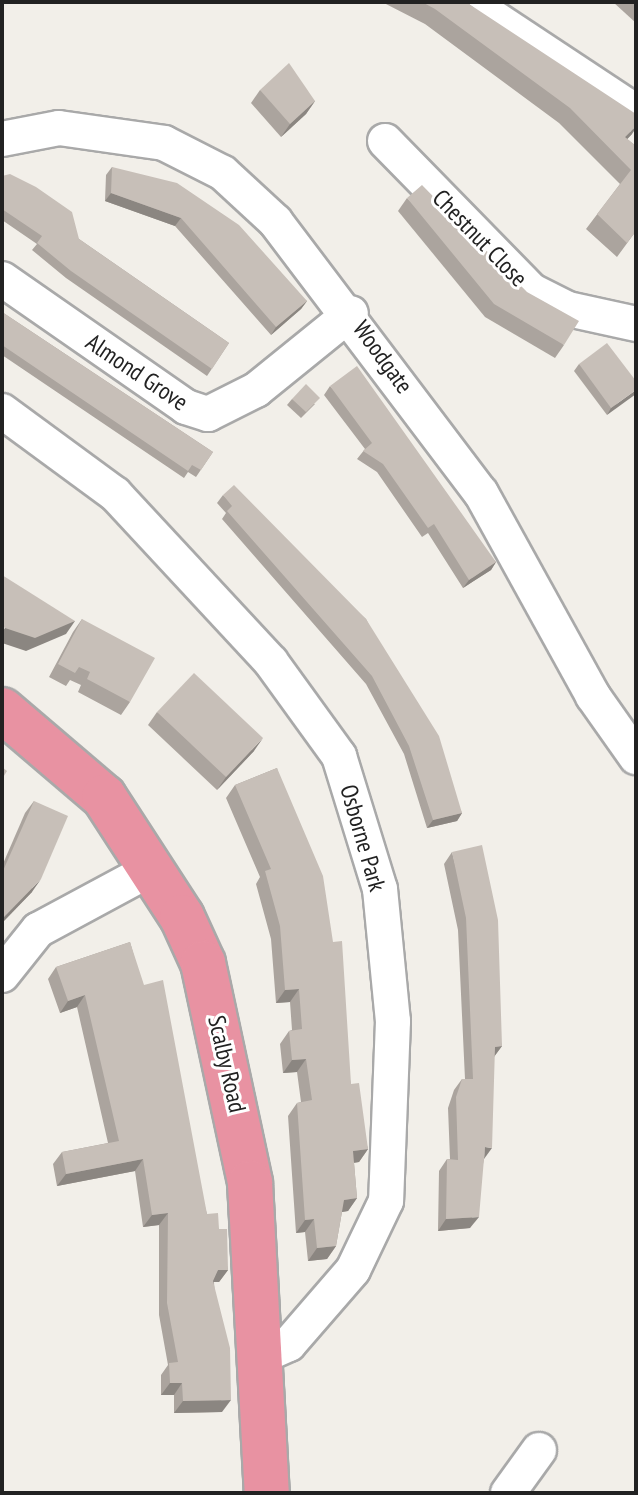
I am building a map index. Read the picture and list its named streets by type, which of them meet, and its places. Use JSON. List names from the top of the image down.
{
  "streets": {
    "highway": ["Scalby Road"],
    "street": [
      "Chestnut Close",
      "Woodgate",
      "Almond Grove",
      "Osborne Park"
    ]
  },
  "crossings": [
    ["Woodgate", "Almond Grove"],
    ["Osborne Park", "Scalby Road"]
  ]
}
